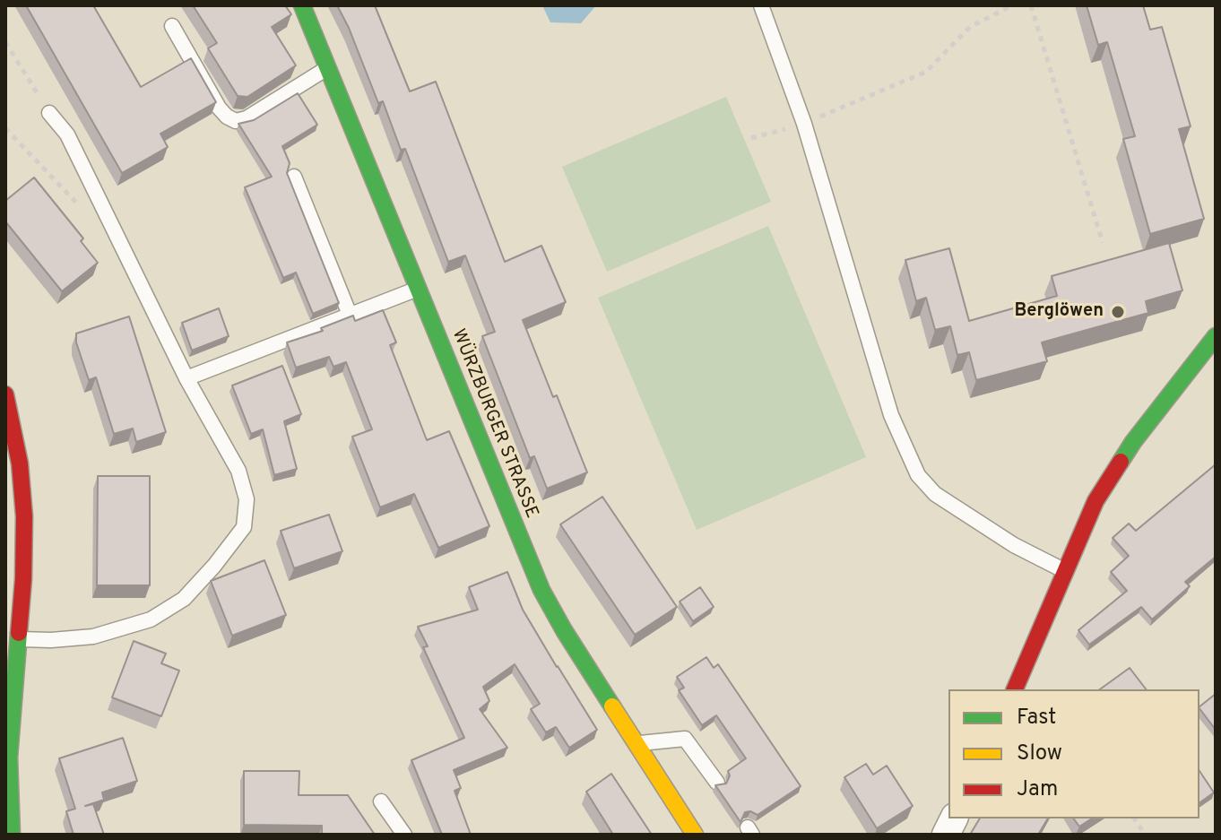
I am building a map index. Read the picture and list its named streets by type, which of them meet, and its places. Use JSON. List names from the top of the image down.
{
  "streets": {
    "street": ["WÜRZBURGER STRASSE"]
  },
  "places": ["Berglöwen"],
  "legend": ["Fast", "Slow", "Jam"]
}
